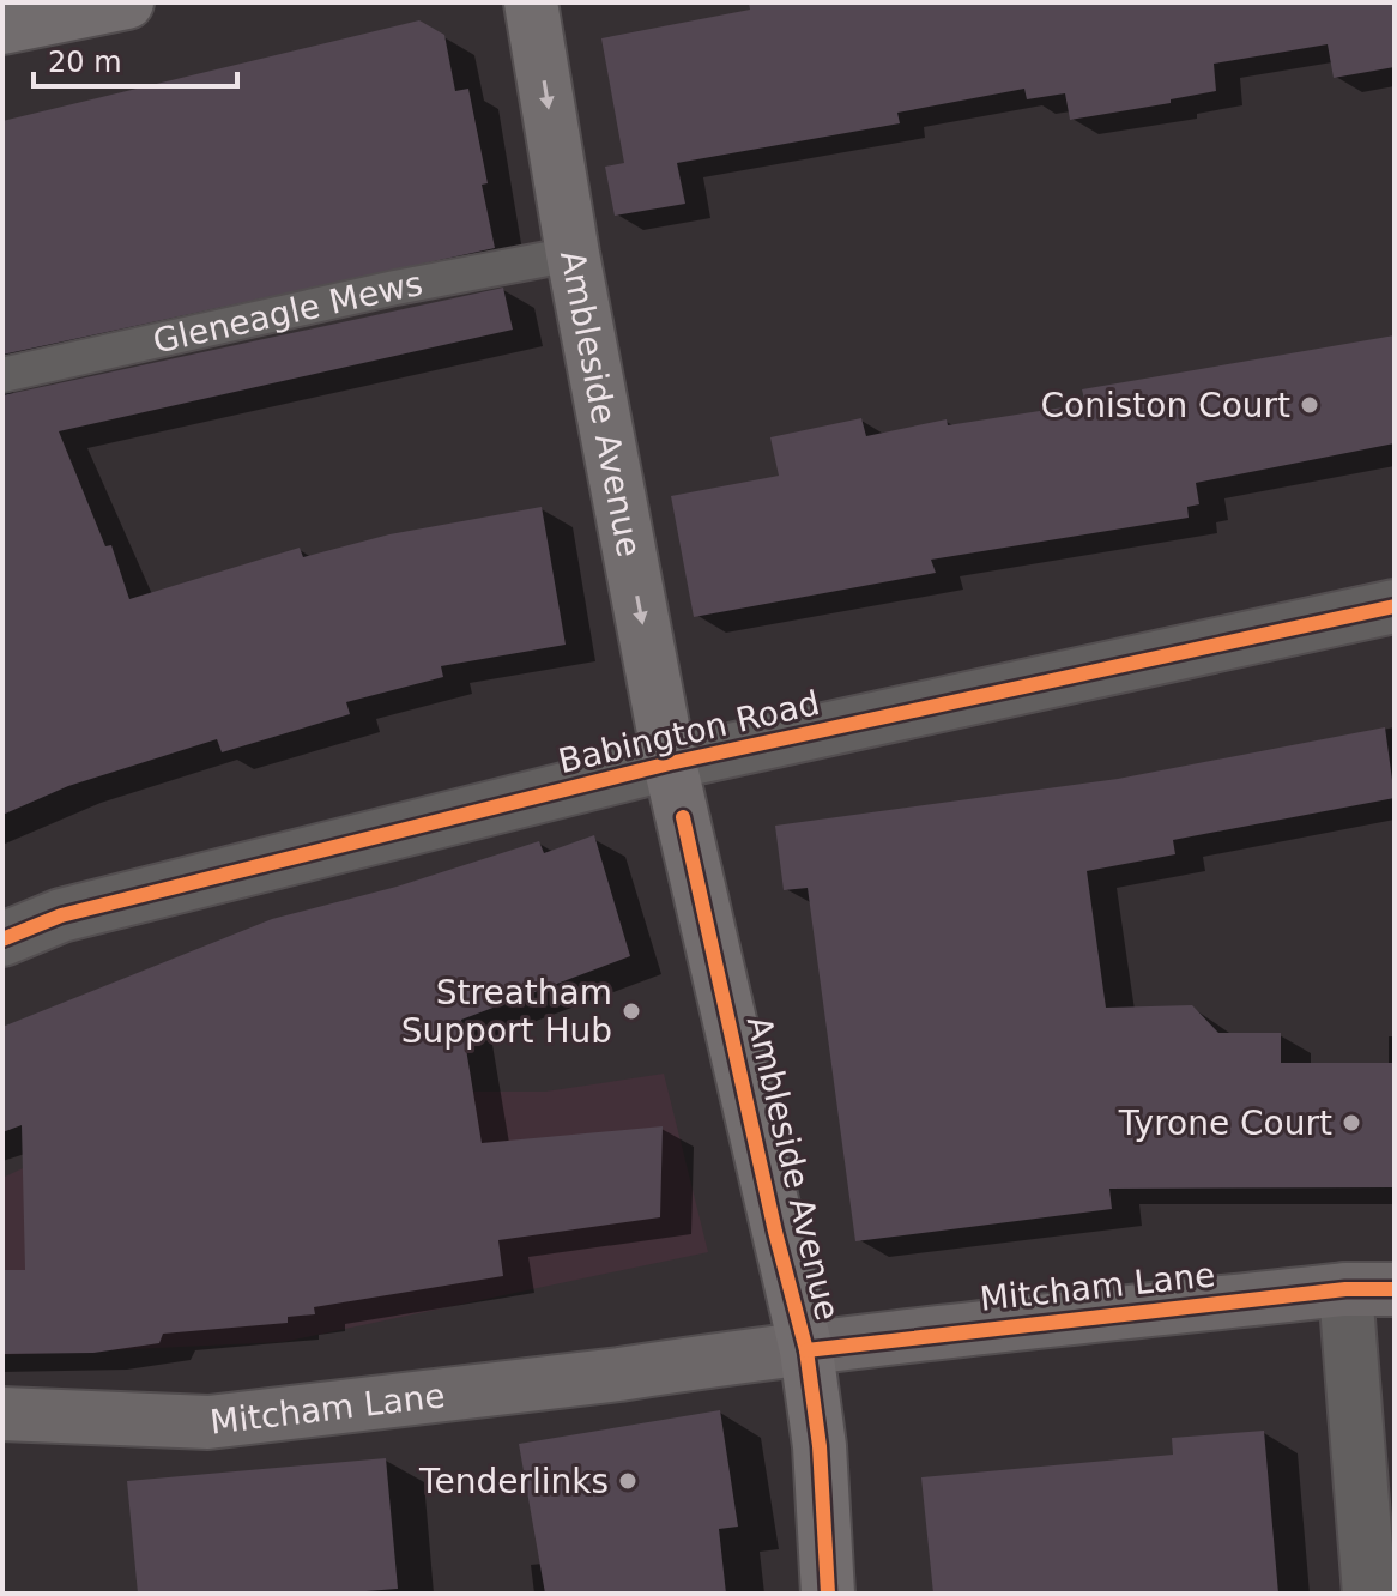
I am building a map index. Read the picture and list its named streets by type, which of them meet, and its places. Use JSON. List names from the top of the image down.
{
  "streets": {
    "highway": ["Ambleside Avenue"],
    "main road": ["Mitcham Lane"],
    "street": ["Babington Road"],
    "lane": ["Gleneagle Mews"]
  },
  "crossings": [
    ["Gleneagle Mews", "Ambleside Avenue"],
    ["Ambleside Avenue", "Babington Road"],
    ["Ambleside Avenue", "Mitcham Lane"]
  ],
  "one_way": ["Ambleside Avenue"],
  "places": [
    "Coniston Court",
    "Streatham Support Hub",
    "Tyrone Court",
    "Tenderlinks"
  ],
  "scale_bar": "20 m"
}
